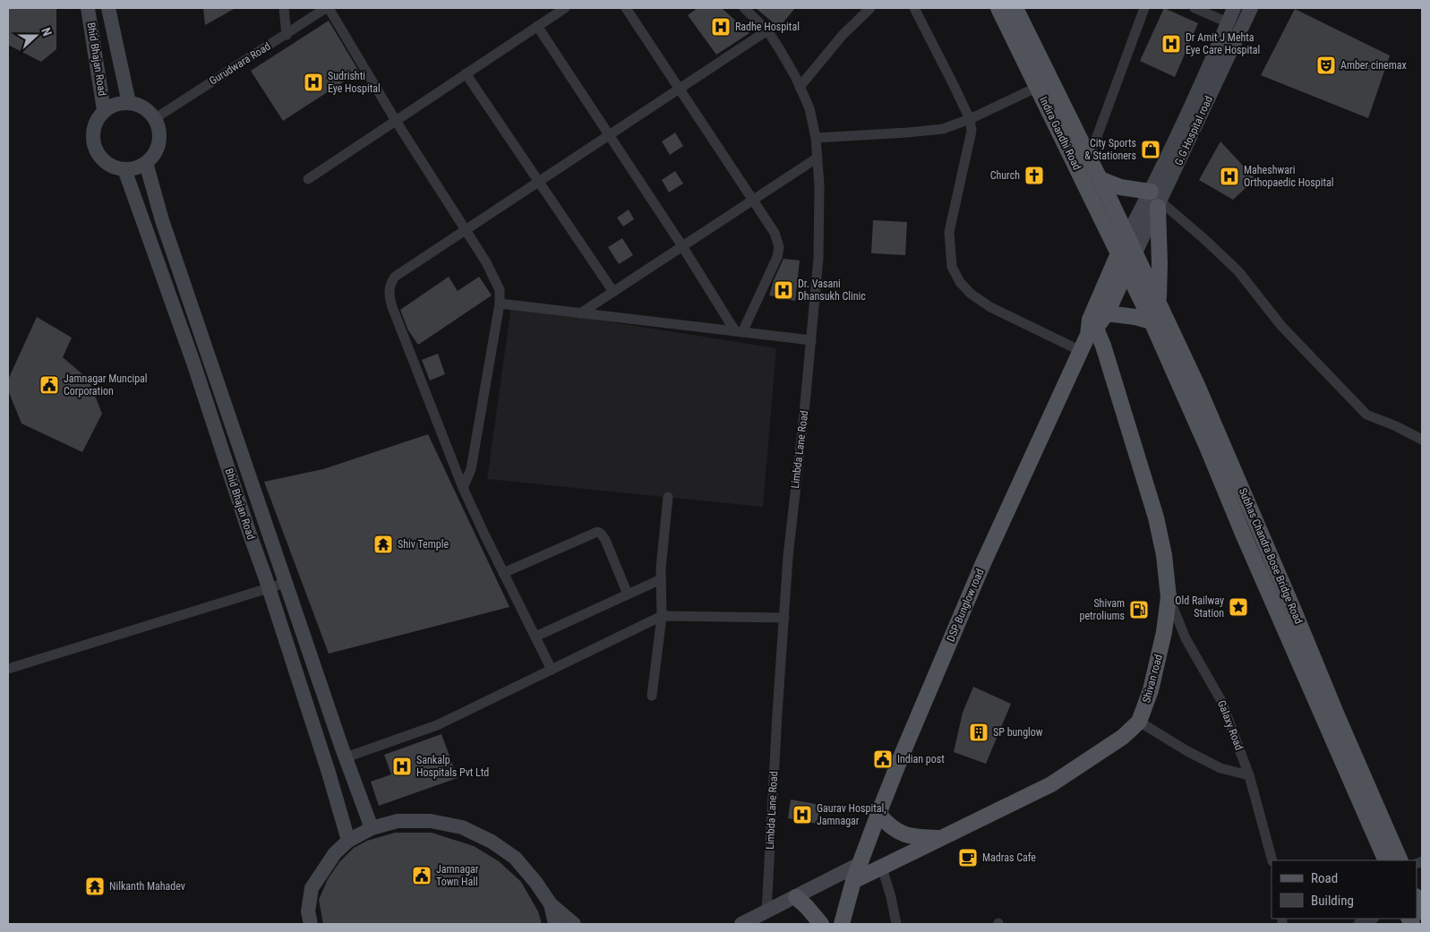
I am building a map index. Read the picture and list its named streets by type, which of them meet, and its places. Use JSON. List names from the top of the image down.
{
  "streets": {
    "main road": [
      "Bhid Bhajan Road",
      "G.G Hospital road",
      "Indira Gandhi Road",
      "Subhas Chandra Bose Bridge Road",
      "DSP Bunglow road",
      "Shivan road"
    ],
    "street": ["Gurudwara Road", "Limbda Lane Road", "Galaxy Road"]
  },
  "crossings": [
    ["Bhid Bhajan Road", "Gurudwara Road"],
    ["G.G Hospital road", "Indira Gandhi Road"],
    ["G.G Hospital road", "Subhas Chandra Bose Bridge Road"],
    ["G.G Hospital road", "DSP Bunglow road"],
    ["Indira Gandhi Road", "Subhas Chandra Bose Bridge Road"],
    ["Indira Gandhi Road", "DSP Bunglow road"],
    ["Subhas Chandra Bose Bridge Road", "DSP Bunglow road"],
    ["DSP Bunglow road", "Shivan road"],
    ["Shivan road", "Galaxy Road"]
  ],
  "places": {
    "hospital": [
      "Radhe Hospital",
      "Dr Amit J Mehta Eye Care Hospital",
      "Sudrishti Eye Hospital",
      "Maheshwari Orthopaedic Hospital",
      "Dr. Vasani Dhansukh Clinic",
      "Sankalp Hospitals Pvt Ltd",
      "Gaurav Hospital, Jamnagar"
    ],
    "theatre": ["Amber cinemax"],
    "shop": ["City Sports & Stationers"],
    "church": ["Church"],
    "public building": ["Jamnagar Muncipal Corporation", "Indian post", "Jamnagar Town Hall"],
    "temple": ["Shiv Temple", "Nilkanth Mahadev"],
    "place": ["Old Railway Station"],
    "fuel station": ["Shivam petroliums"],
    "building": ["SP bunglow"],
    "cafe": ["Madras Cafe"]
  },
  "legend": ["Road", "Building"],
  "north": "right"
}
